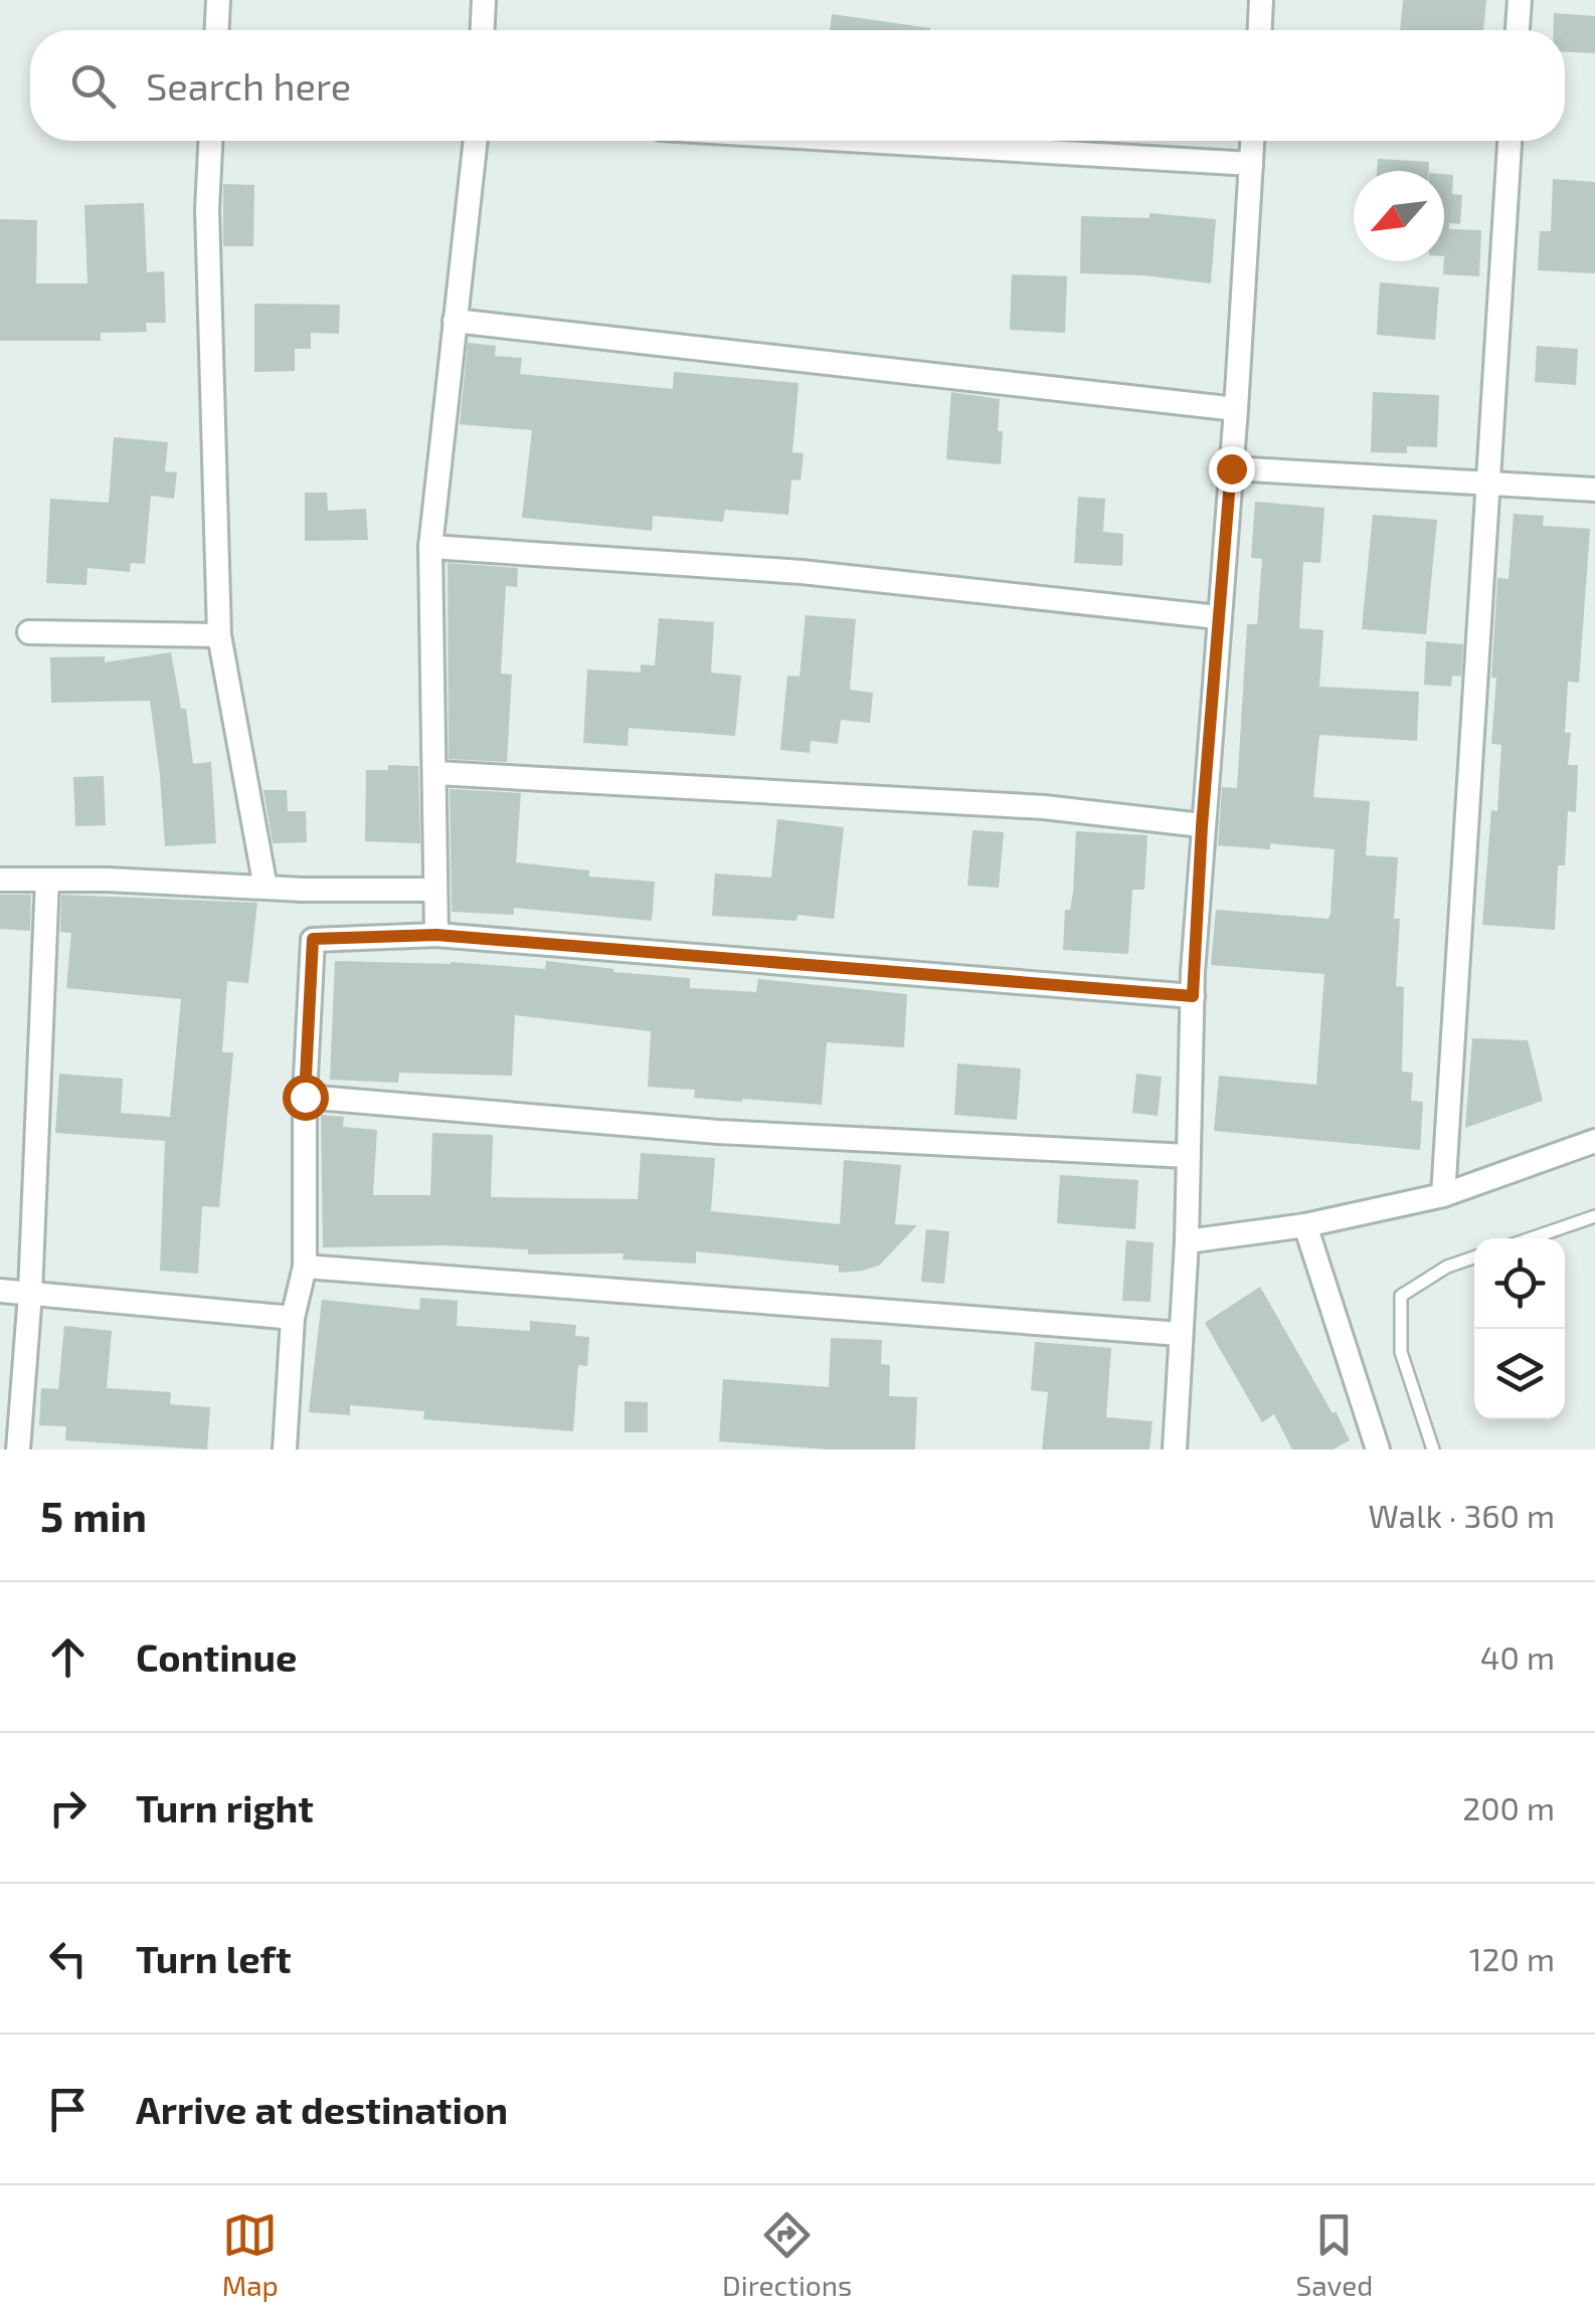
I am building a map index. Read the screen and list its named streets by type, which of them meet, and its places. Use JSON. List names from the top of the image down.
{
  "north": "bottom left",
  "page": {
    "search": "Search here",
    "heading": ["5 min", "Walk · 360 m"],
    "list": [
      ["Continue", "40 m"],
      ["Turn right", "200 m"],
      ["Turn left", "120 m"],
      "Arrive at destination"
    ],
    "nav": ["Map", "Directions", "Saved"]
  }
}
